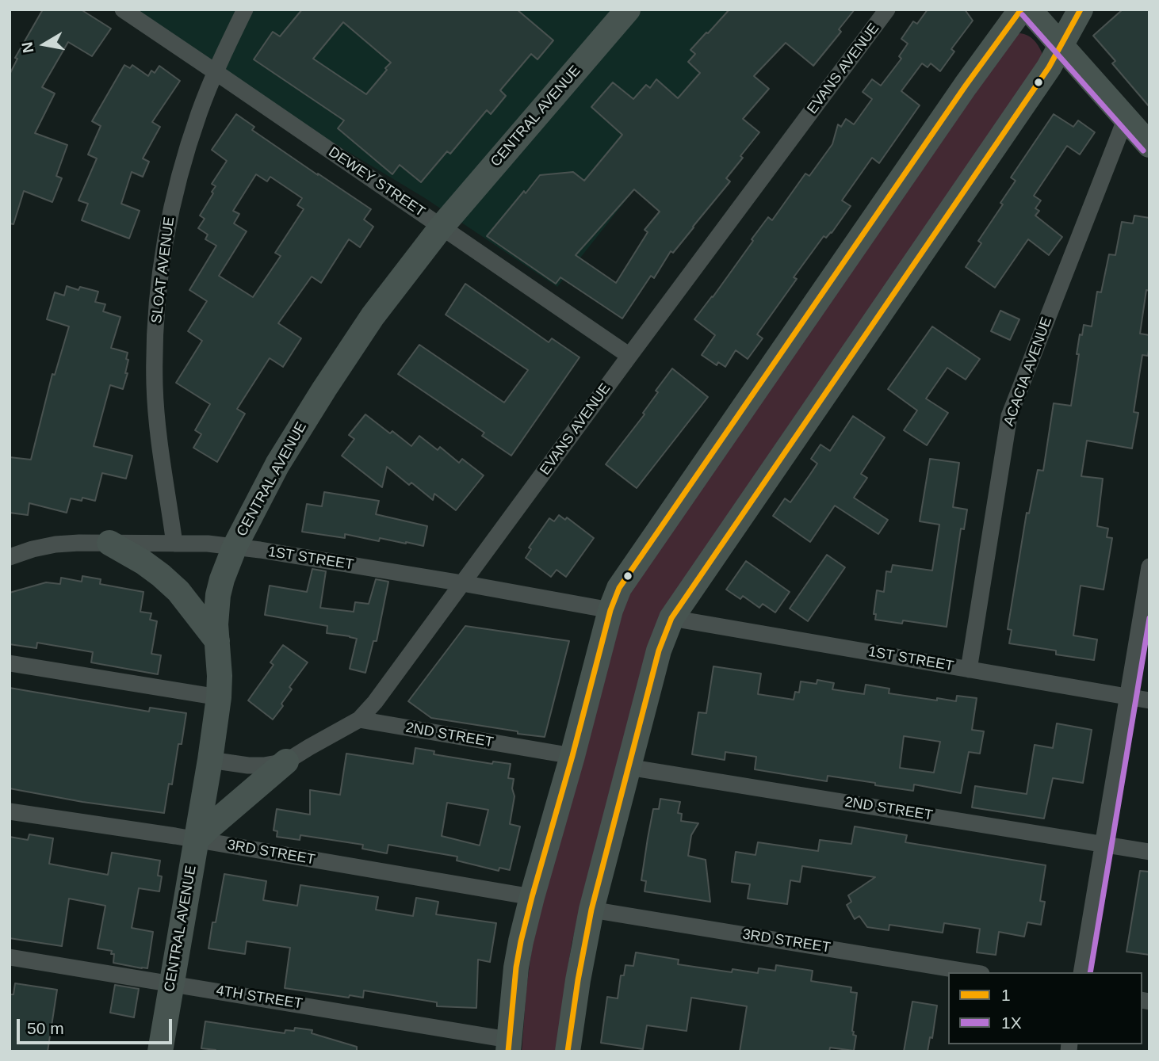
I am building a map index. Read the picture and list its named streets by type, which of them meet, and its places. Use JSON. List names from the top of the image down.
{
  "streets": {
    "main road": ["CENTRAL AVENUE"],
    "street": [
      "EVANS AVENUE",
      "DEWEY STREET",
      "SLOAT AVENUE",
      "ACACIA AVENUE",
      "1ST STREET",
      "2ND STREET",
      "3RD STREET",
      "4TH STREET"
    ]
  },
  "crossings": [
    ["EVANS AVENUE", "CENTRAL AVENUE"],
    ["EVANS AVENUE", "DEWEY STREET"],
    ["EVANS AVENUE", "1ST STREET"],
    ["EVANS AVENUE", "2ND STREET"],
    ["CENTRAL AVENUE", "DEWEY STREET"],
    ["CENTRAL AVENUE", "1ST STREET"],
    ["CENTRAL AVENUE", "3RD STREET"],
    ["CENTRAL AVENUE", "4TH STREET"],
    ["DEWEY STREET", "SLOAT AVENUE"],
    ["SLOAT AVENUE", "1ST STREET"],
    ["ACACIA AVENUE", "1ST STREET"]
  ],
  "lines": ["transit line 1", "transit line 1X"],
  "legend": ["1", "1X"],
  "scale_bar": "50 m",
  "north": "left"
}
